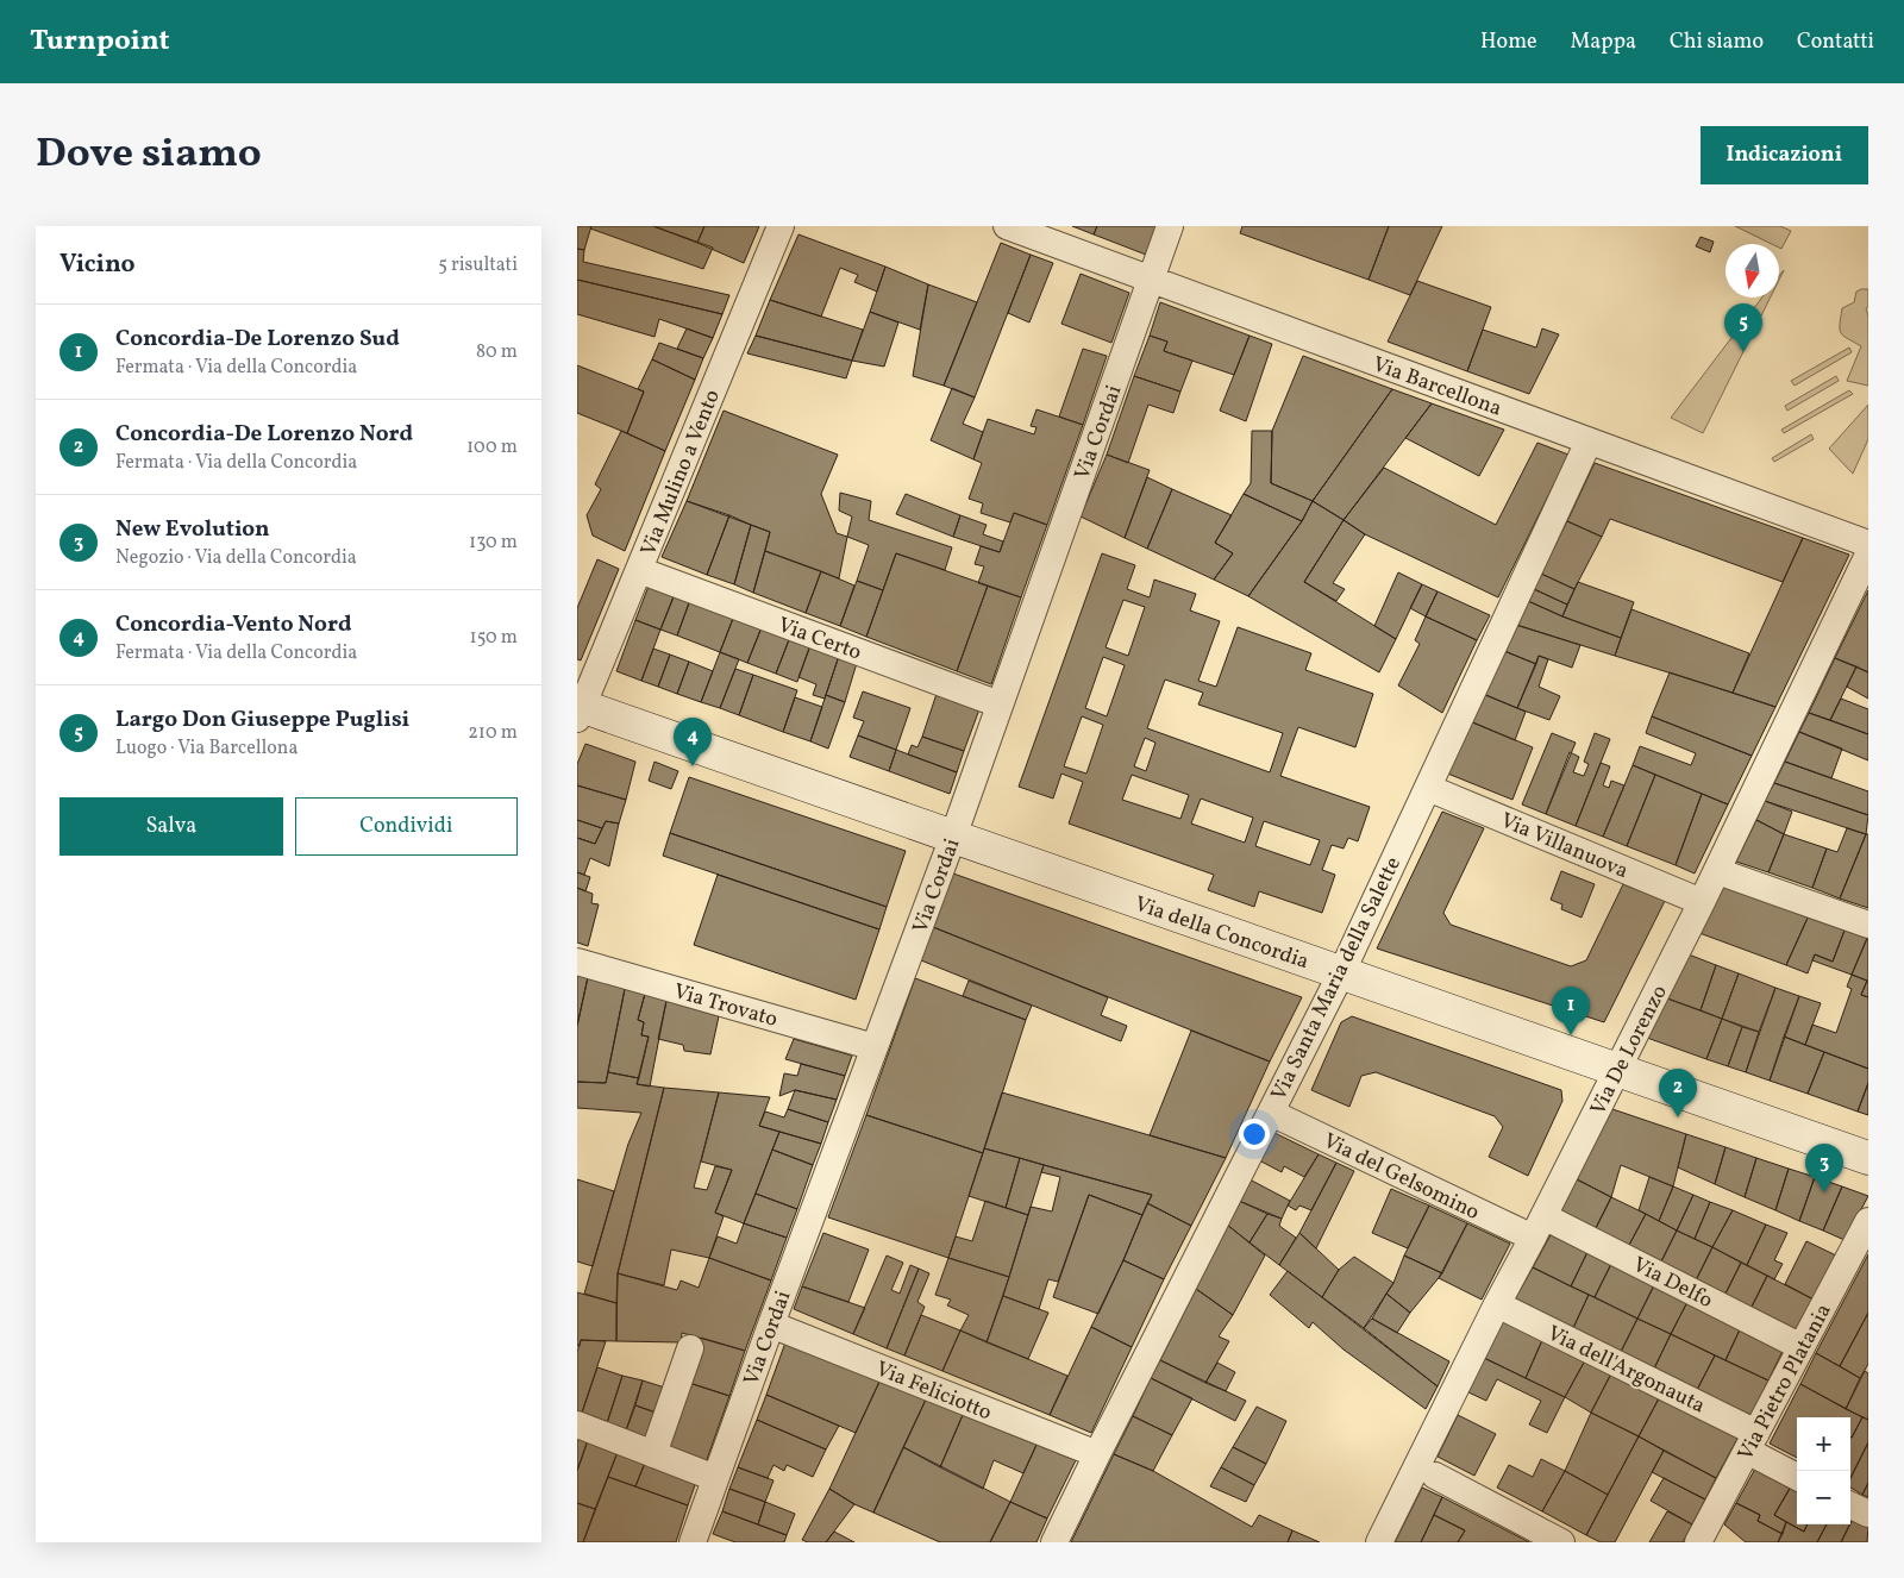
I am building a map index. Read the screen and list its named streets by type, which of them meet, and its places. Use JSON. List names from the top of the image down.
{
  "streets": {
    "main road": ["Via della Concordia"],
    "street": [
      "Via Barcellona",
      "Via Cordai",
      "Via Mulino a Vento",
      "Via Certo",
      "Via Villanuova",
      "Via Santa Maria della Salette",
      "Via Trovato",
      "Via De Lorenzo",
      "Via del Gelsomino",
      "Via Delfo",
      "Via dell'Argonauta",
      "Via Pietro Platania",
      "Via Feliciotto"
    ]
  },
  "crossings": [
    ["Via Barcellona", "Via Cordai"],
    ["Via Barcellona", "Via Santa Maria della Salette"],
    ["Via Cordai", "Via Certo"],
    ["Via Cordai", "Via della Concordia"],
    ["Via Cordai", "Via Trovato"],
    ["Via Cordai", "Via Feliciotto"],
    ["Via Mulino a Vento", "Via Certo"],
    ["Via Mulino a Vento", "Via della Concordia"],
    ["Via Villanuova", "Via Santa Maria della Salette"],
    ["Via Villanuova", "Via De Lorenzo"],
    ["Via della Concordia", "Via Santa Maria della Salette"],
    ["Via della Concordia", "Via De Lorenzo"],
    ["Via Santa Maria della Salette", "Via del Gelsomino"],
    ["Via Santa Maria della Salette", "Via Feliciotto"],
    ["Via De Lorenzo", "Via del Gelsomino"],
    ["Via De Lorenzo", "Via Delfo"],
    ["Via De Lorenzo", "Via dell'Argonauta"],
    ["Via del Gelsomino", "Via Delfo"],
    ["Via Delfo", "Via Pietro Platania"],
    ["Via dell'Argonauta", "Via Pietro Platania"]
  ],
  "north": "bottom",
  "page": {
    "header": "Turnpoint",
    "nav": [
      "Home",
      "Mappa",
      "Chi siamo",
      "Contatti"
    ],
    "title": "Dove siamo",
    "buttons": [
      "Indicazioni",
      ["Salva", "Condividi"]
    ],
    "heading": ["Vicino", "5 risultati"],
    "list": [
      {
        "mark": "1",
        "name": "Concordia-De Lorenzo Sud",
        "note": "Fermata · Via della Concordia",
        "value": "80 m"
      },
      {
        "mark": "2",
        "name": "Concordia-De Lorenzo Nord",
        "note": "Fermata · Via della Concordia",
        "value": "100 m"
      },
      {
        "mark": "3",
        "name": "New Evolution",
        "note": "Negozio · Via della Concordia",
        "value": "130 m"
      },
      {
        "mark": "4",
        "name": "Concordia-Vento Nord",
        "note": "Fermata · Via della Concordia",
        "value": "150 m"
      },
      {
        "mark": "5",
        "name": "Largo Don Giuseppe Puglisi",
        "note": "Luogo · Via Barcellona",
        "value": "210 m"
      }
    ],
    "pins": [
      "5",
      "4",
      "1",
      "2",
      "3"
    ],
    "map_buttons": ["+", "−"]
  }
}
